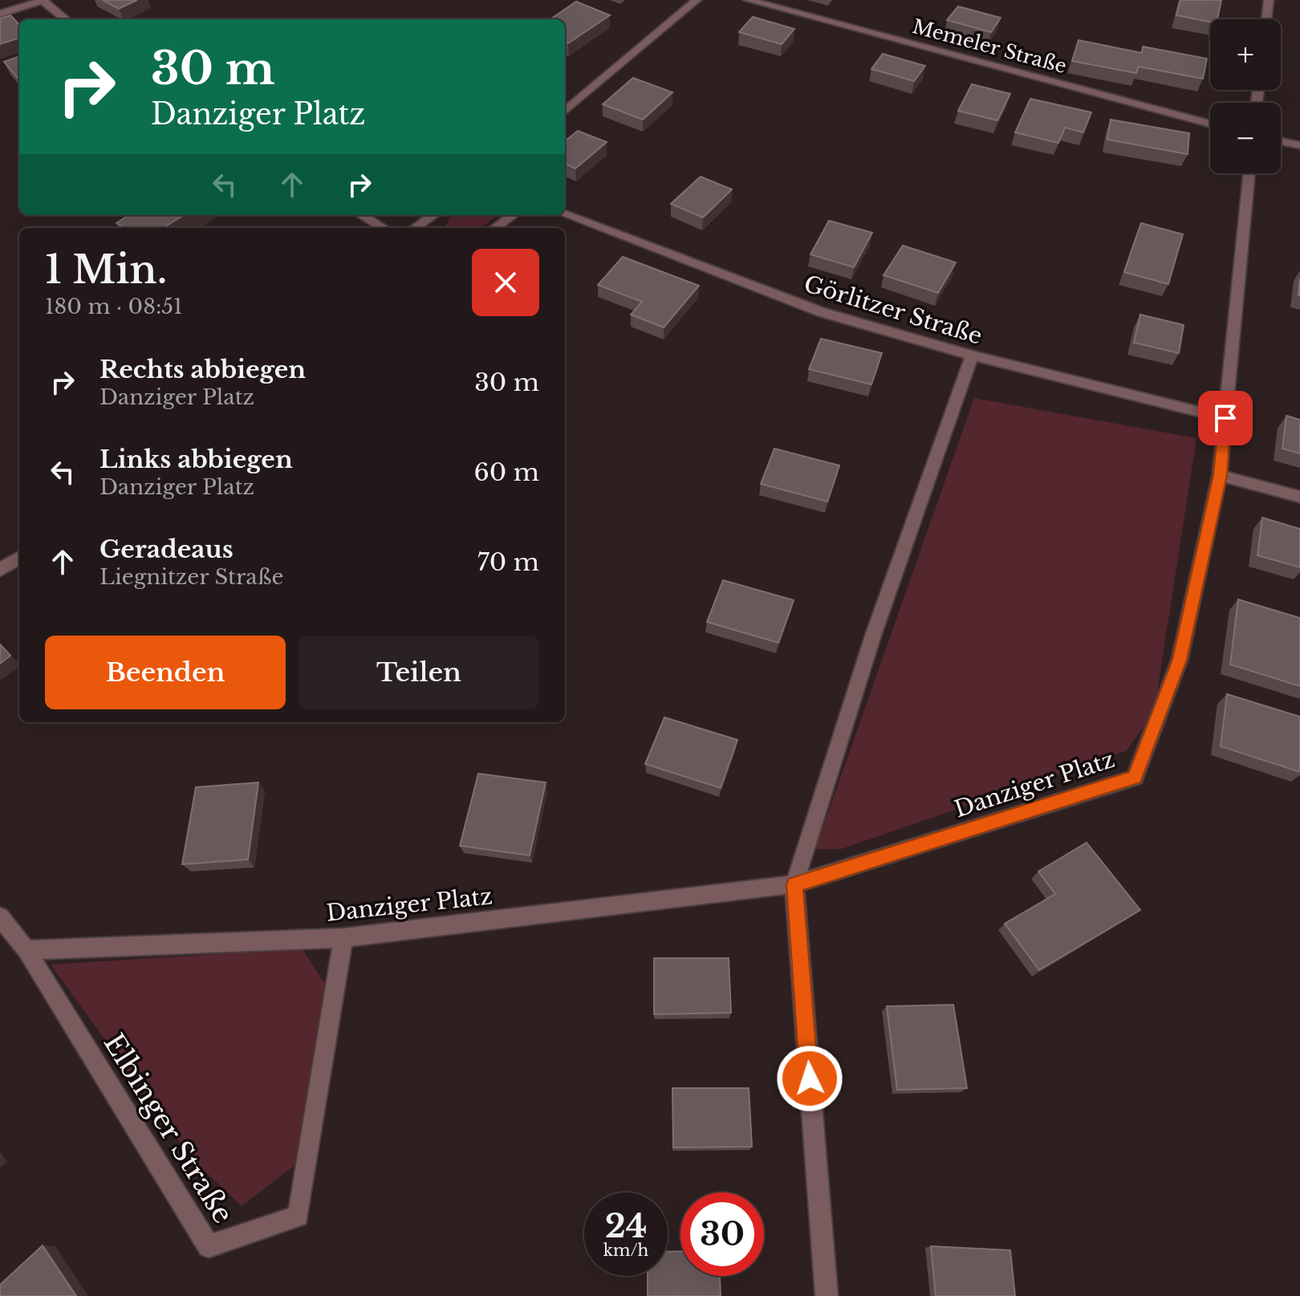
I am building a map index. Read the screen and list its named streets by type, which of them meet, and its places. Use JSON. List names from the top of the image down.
{
  "streets": {
    "street": [
      "Memeler Straße",
      "Görlitzer Straße",
      "Danziger Platz",
      "Elbinger Straße"
    ]
  },
  "crossings": [
    ["Danziger Platz", "Elbinger Straße"]
  ],
  "page": {
    "map_buttons": ["+", "−"],
    "turn": ["30 m", "Danziger Platz"],
    "heading": ["1 Min.", "180 m · 08:51"],
    "list": [
      {
        "name": "Rechts abbiegen",
        "note": "Danziger Platz",
        "value": "30 m"
      },
      {
        "name": "Links abbiegen",
        "note": "Danziger Platz",
        "value": "60 m"
      },
      {
        "name": "Geradeaus",
        "note": "Liegnitzer Straße",
        "value": "70 m"
      }
    ],
    "buttons": ["Beenden", "Teilen"],
    "speed": "24 km/h",
    "limit": "30"
  }
}
